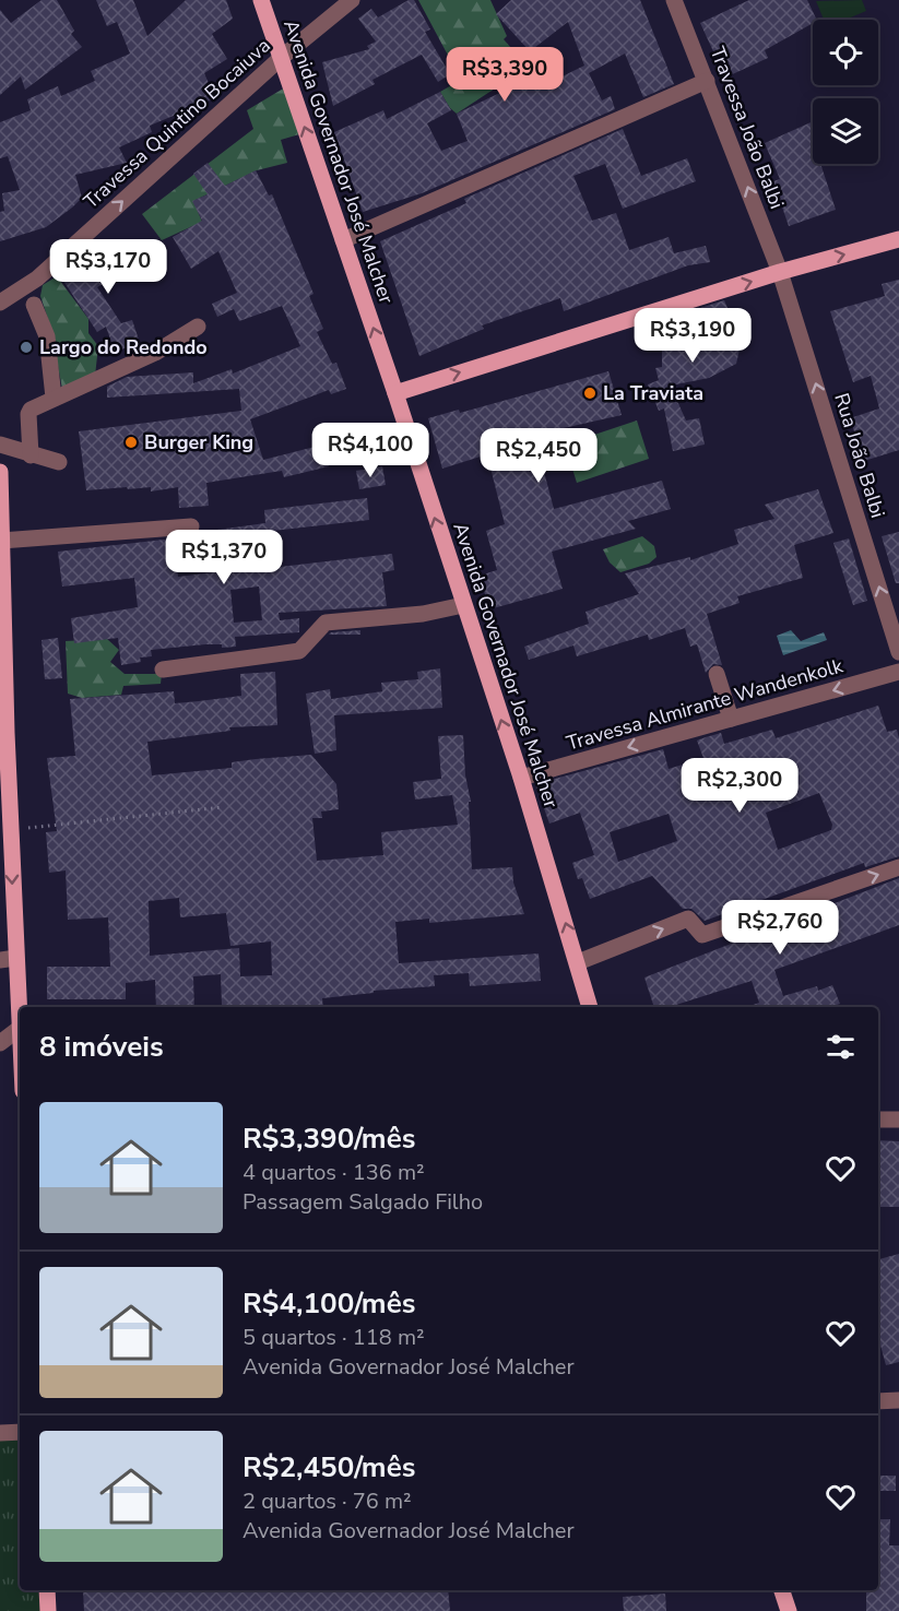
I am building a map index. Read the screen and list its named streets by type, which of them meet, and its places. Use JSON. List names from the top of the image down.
{
  "streets": {
    "main road": ["Avenida Governador José Malcher"],
    "street": [
      "Travessa Quintino Bocaiuva",
      "Travessa João Balbi",
      "Rua João Balbi",
      "Travessa Almirante Wandenkolk"
    ]
  },
  "crossings": [
    ["Travessa Quintino Bocaiuva", "Avenida Governador José Malcher"],
    ["Travessa João Balbi", "Rua João Balbi"],
    ["Avenida Governador José Malcher", "Travessa Almirante Wandenkolk"]
  ],
  "one_way": [
    "Travessa João Balbi",
    "Avenida Governador José Malcher",
    "Rua João Balbi",
    "Travessa Almirante Wandenkolk"
  ],
  "places": ["Largo do Redondo", "La Traviata", "Burger King"],
  "page": {
    "price": [
      "R$3,390",
      "R$3,170",
      "R$3,190",
      "R$4,100",
      "R$2,450",
      "R$1,370",
      "R$2,300",
      "R$2,760"
    ],
    "heading": "8 imóveis",
    "list": [
      {
        "name": "R$3,390/mês",
        "note": "4 quartos · 136 m² · Passagem Salgado Filho"
      },
      {
        "name": "R$4,100/mês",
        "note": "5 quartos · 118 m² · Avenida Governador José Malcher"
      },
      {
        "name": "R$2,450/mês",
        "note": "2 quartos · 76 m² · Avenida Governador José Malcher"
      }
    ]
  }
}
